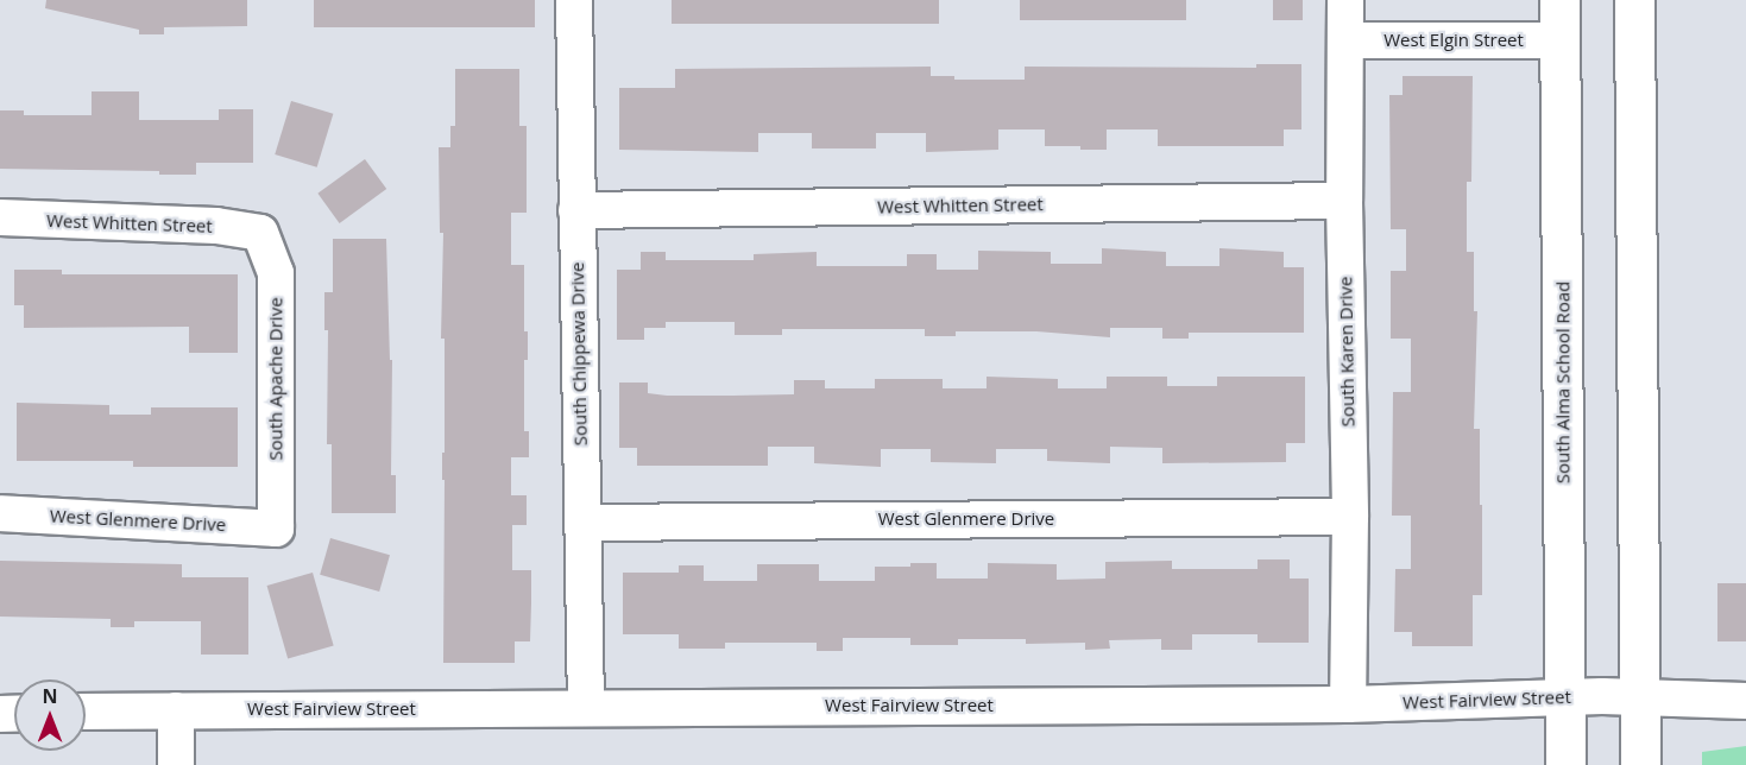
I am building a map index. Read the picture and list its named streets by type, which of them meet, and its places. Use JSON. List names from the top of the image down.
{
  "streets": {
    "main road": ["South Alma School Road"],
    "street": [
      "West Elgin Street",
      "West Whitten Street",
      "South Karen Drive",
      "South Chippewa Drive",
      "South Apache Drive",
      "West Glenmere Drive",
      "West Fairview Street"
    ]
  },
  "crossings": [
    ["West Elgin Street", "South Karen Drive"],
    ["West Elgin Street", "South Alma School Road"],
    ["West Whitten Street", "South Karen Drive"],
    ["West Whitten Street", "South Chippewa Drive"],
    ["West Whitten Street", "South Apache Drive"],
    ["South Karen Drive", "West Glenmere Drive"],
    ["South Karen Drive", "West Fairview Street"],
    ["South Chippewa Drive", "West Glenmere Drive"],
    ["South Chippewa Drive", "West Fairview Street"],
    ["South Apache Drive", "West Glenmere Drive"],
    ["South Alma School Road", "West Fairview Street"]
  ],
  "north": "top"
}
